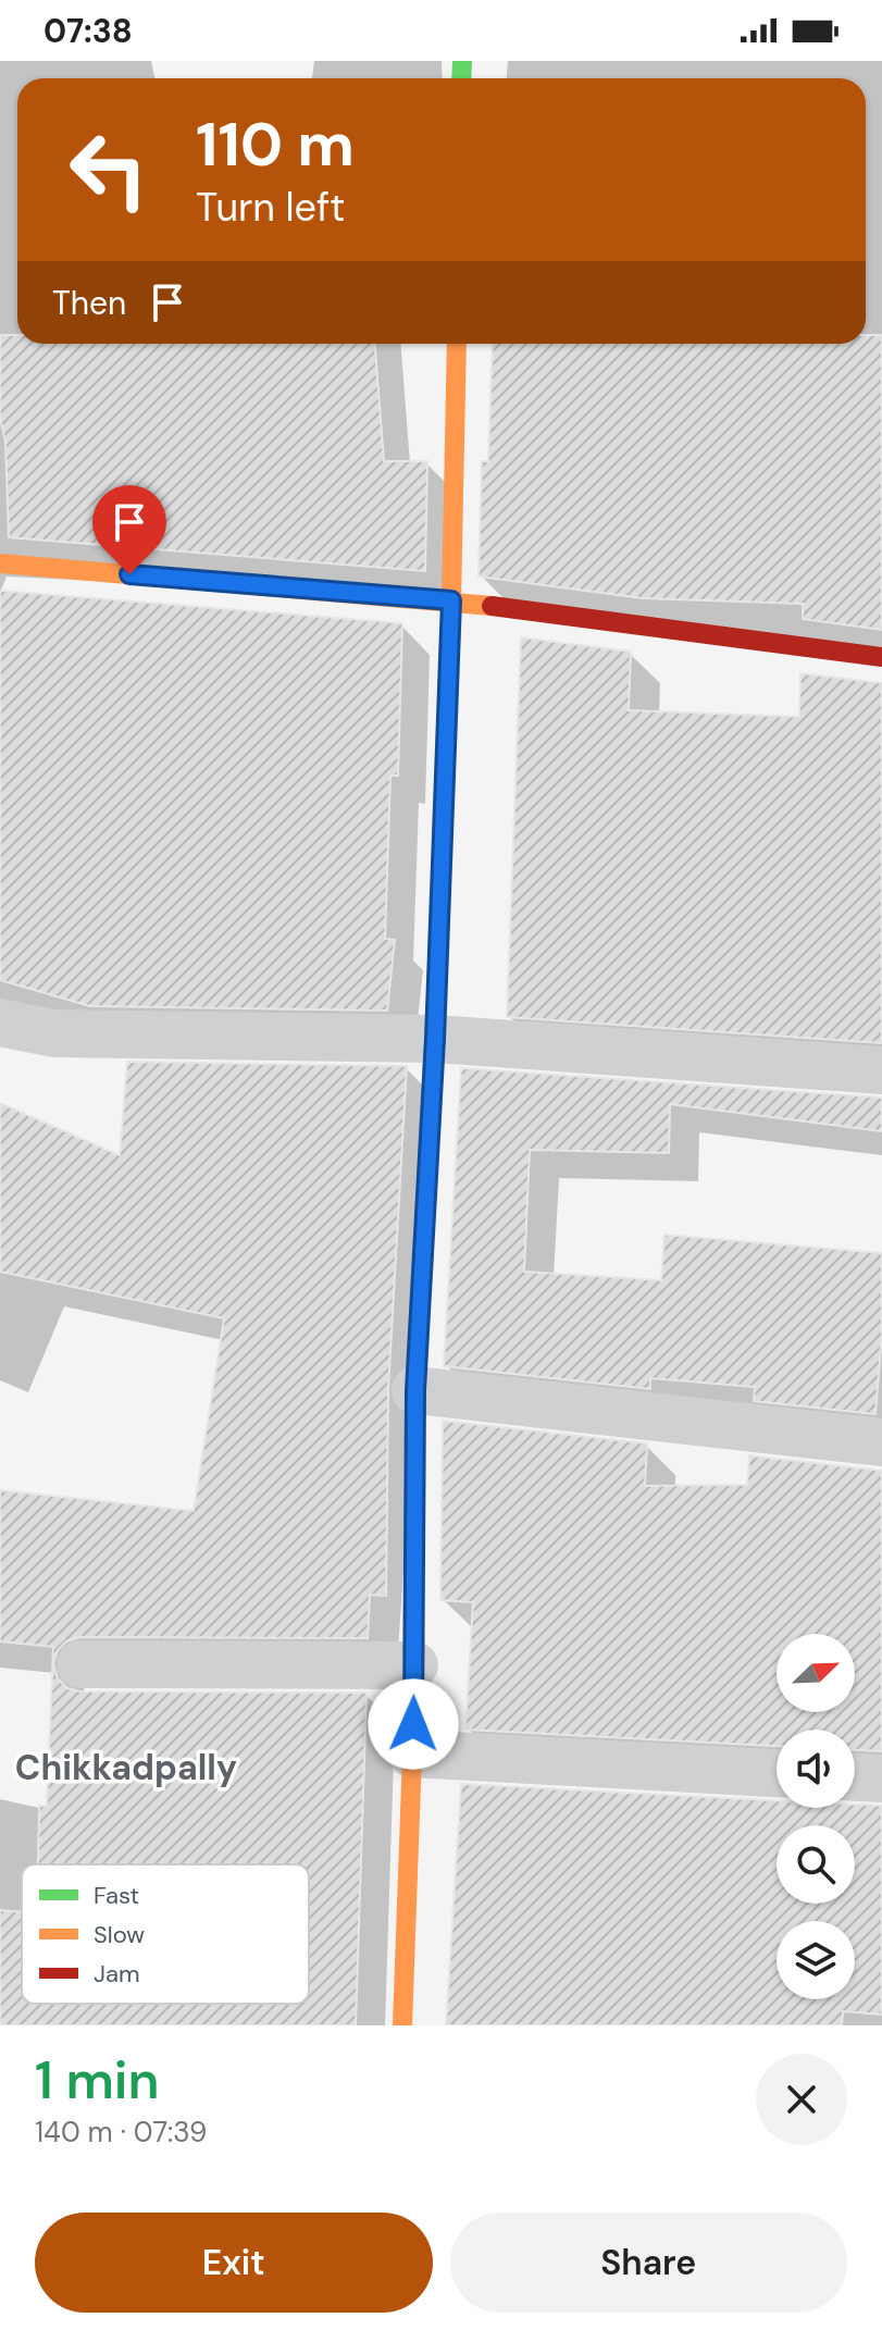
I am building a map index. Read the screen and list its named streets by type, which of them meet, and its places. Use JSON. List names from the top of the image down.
{
  "districts": ["Chikkadpally"],
  "legend": ["Fast", "Slow", "Jam"],
  "north": "top right",
  "page": {
    "status": "07:38",
    "turn": ["110 m", "Turn left"],
    "then": "Then",
    "heading": ["1 min", "140 m · 07:39"],
    "buttons": ["Exit", "Share"]
  }
}
